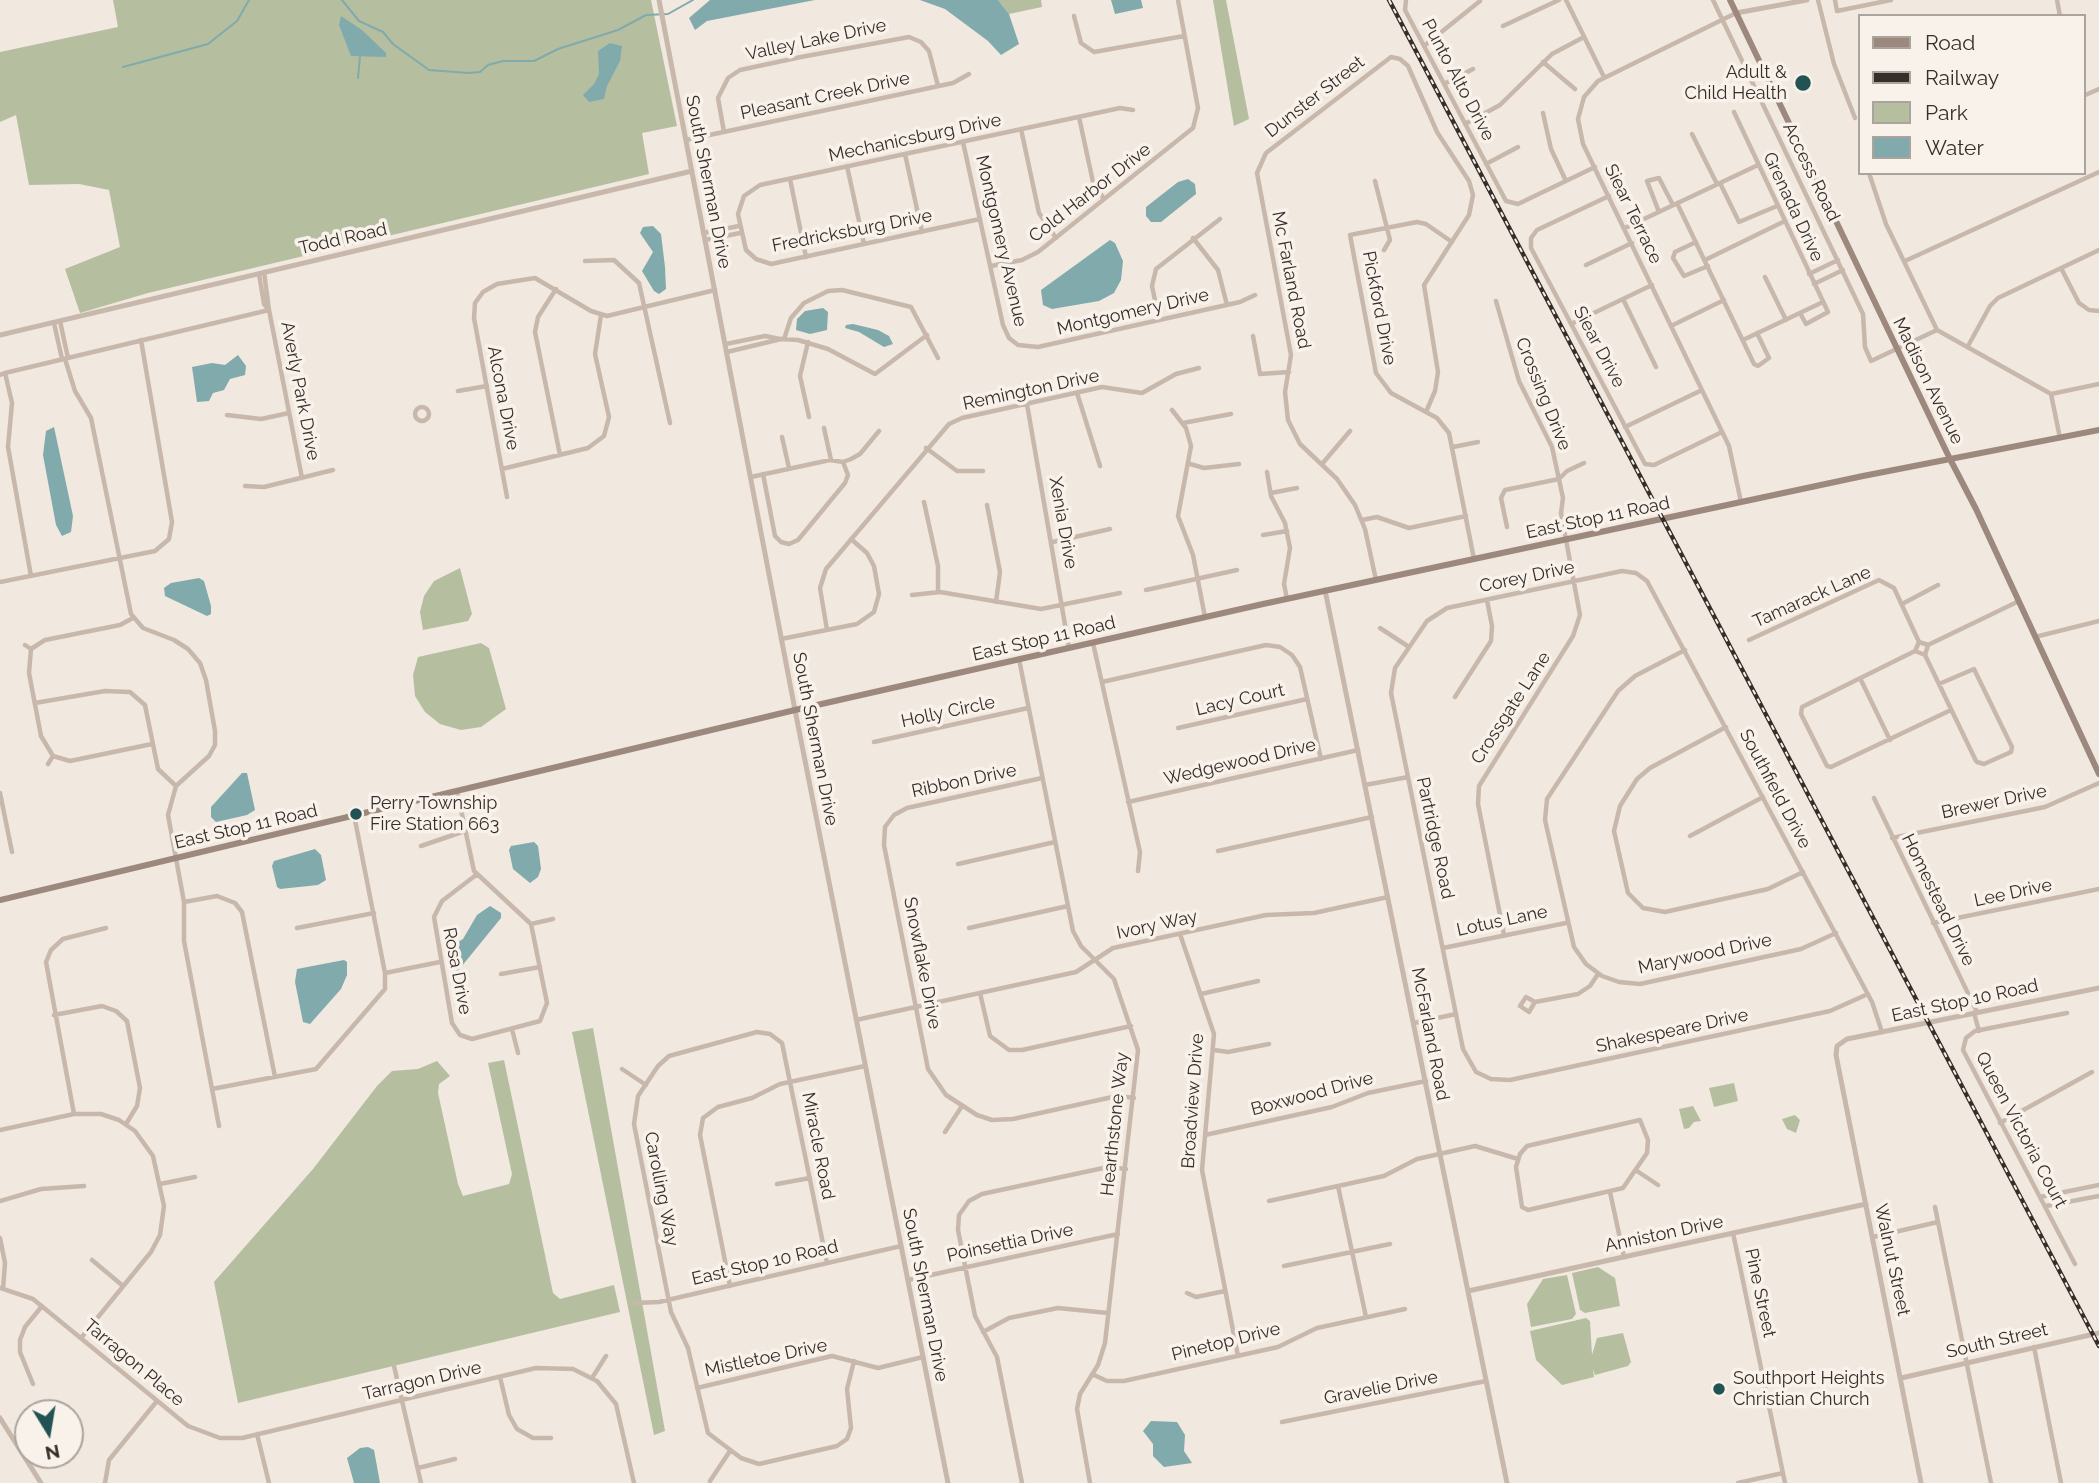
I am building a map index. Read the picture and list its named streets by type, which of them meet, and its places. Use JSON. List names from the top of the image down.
{
  "streets": {
    "main road": ["Madison Avenue", "East Stop 11 Road"],
    "street": [
      "Valley Lake Drive",
      "Punto Alto Drive",
      "Pleasant Creek Drive",
      "Dunster Street",
      "Mechanicsburg Drive",
      "Access Road",
      "South Sherman Drive",
      "Cold Harbor Drive",
      "Grenada Drive",
      "Siear Terrace",
      "Fredricksburg Drive",
      "Todd Road",
      "Montgomery Avenue",
      "Mc Farland Road",
      "Pickford Drive",
      "Montgomery Drive",
      "Siear Drive",
      "Remington Drive",
      "Averly Park Drive",
      "Crossing Drive",
      "Alcona Drive",
      "Xenia Drive",
      "Corey Drive",
      "Tamarack Lane",
      "Lacy Court",
      "Crossgate Lane",
      "Holly Circle",
      "Wedgewood Drive",
      "Ribbon Drive",
      "Southfield Drive",
      "Brewer Drive",
      "Partridge Road",
      "Lee Drive",
      "Homestead Drive",
      "Lotus Lane",
      "Ivory Way",
      "Marywood Drive",
      "Snowflake Drive",
      "Rosa Drive",
      "East Stop 10 Road",
      "Shakespeare Drive",
      "McFarland Road",
      "Boxwood Drive",
      "Broadview Drive",
      "Hearthstone Way",
      "Queen Victoria Court",
      "Miracle Road",
      "Carolling Way",
      "Anniston Drive",
      "Poinsettia Drive",
      "Walnut Street",
      "Pine Street",
      "South Street",
      "Pinetop Drive",
      "Mistletoe Drive",
      "Tarragon Place",
      "Tarragon Drive",
      "Gravelie Drive"
    ]
  },
  "crossings": [
    ["Valley Lake Drive", "Pleasant Creek Drive"],
    ["Pleasant Creek Drive", "South Sherman Drive"],
    ["Dunster Street", "Mc Farland Road"],
    ["Mechanicsburg Drive", "Fredricksburg Drive"],
    ["Mechanicsburg Drive", "Montgomery Avenue"],
    ["Access Road", "Siear Terrace"],
    ["Access Road", "Madison Avenue"],
    ["South Sherman Drive", "Todd Road"],
    ["South Sherman Drive", "East Stop 11 Road"],
    ["South Sherman Drive", "Ivory Way"],
    ["South Sherman Drive", "East Stop 10 Road"],
    ["South Sherman Drive", "Poinsettia Drive"],
    ["South Sherman Drive", "Mistletoe Drive"],
    ["Cold Harbor Drive", "Montgomery Avenue"],
    ["Siear Terrace", "Siear Drive"],
    ["Siear Terrace", "Madison Avenue"],
    ["Siear Terrace", "East Stop 11 Road"],
    ["Fredricksburg Drive", "Montgomery Avenue"],
    ["Todd Road", "Averly Park Drive"],
    ["Montgomery Avenue", "Montgomery Drive"],
    ["Mc Farland Road", "East Stop 11 Road"],
    ["Pickford Drive", "East Stop 11 Road"],
    ["Madison Avenue", "East Stop 11 Road"],
    ["Remington Drive", "Xenia Drive"],
    ["Crossing Drive", "East Stop 11 Road"],
    ["Crossing Drive", "Crossgate Lane"],
    ["East Stop 11 Road", "Xenia Drive"],
    ["East Stop 11 Road", "Crossgate Lane"],
    ["East Stop 11 Road", "McFarland Road"],
    ["East Stop 11 Road", "Hearthstone Way"],
    ["Corey Drive", "Crossgate Lane"],
    ["Corey Drive", "Southfield Drive"],
    ["Corey Drive", "Partridge Road"],
    ["Crossgate Lane", "Lotus Lane"],
    ["Holly Circle", "Hearthstone Way"],
    ["Wedgewood Drive", "McFarland Road"],
    ["Ribbon Drive", "Snowflake Drive"],
    ["Ribbon Drive", "Hearthstone Way"],
    ["Southfield Drive", "Marywood Drive"],
    ["Southfield Drive", "East Stop 10 Road"],
    ["Southfield Drive", "Shakespeare Drive"],
    ["Brewer Drive", "Homestead Drive"],
    ["Partridge Road", "Lotus Lane"],
    ["Partridge Road", "Shakespeare Drive"],
    ["Lee Drive", "Homestead Drive"],
    ["Homestead Drive", "East Stop 10 Road"],
    ["Homestead Drive", "Queen Victoria Court"],
    ["Ivory Way", "Snowflake Drive"],
    ["Ivory Way", "McFarland Road"],
    ["Ivory Way", "Broadview Drive"],
    ["Ivory Way", "Hearthstone Way"],
    ["East Stop 10 Road", "Queen Victoria Court"],
    ["East Stop 10 Road", "Miracle Road"],
    ["East Stop 10 Road", "Carolling Way"],
    ["East Stop 10 Road", "Walnut Street"],
    ["McFarland Road", "Boxwood Drive"],
    ["McFarland Road", "Anniston Drive"],
    ["McFarland Road", "Gravelie Drive"],
    ["Boxwood Drive", "Broadview Drive"],
    ["Broadview Drive", "Pinetop Drive"],
    ["Hearthstone Way", "Poinsettia Drive"],
    ["Hearthstone Way", "Pinetop Drive"],
    ["Miracle Road", "Carolling Way"],
    ["Carolling Way", "Mistletoe Drive"],
    ["Anniston Drive", "Walnut Street"],
    ["Anniston Drive", "Pine Street"],
    ["Walnut Street", "South Street"],
    ["Tarragon Place", "Tarragon Drive"]
  ],
  "places": ["Adult & Child Health", "Perry Township Fire Station 663", "Southport Heights Christian Church"],
  "legend": [
    "Road",
    "Railway",
    "Park",
    "Water"
  ],
  "north": "bottom"
}
